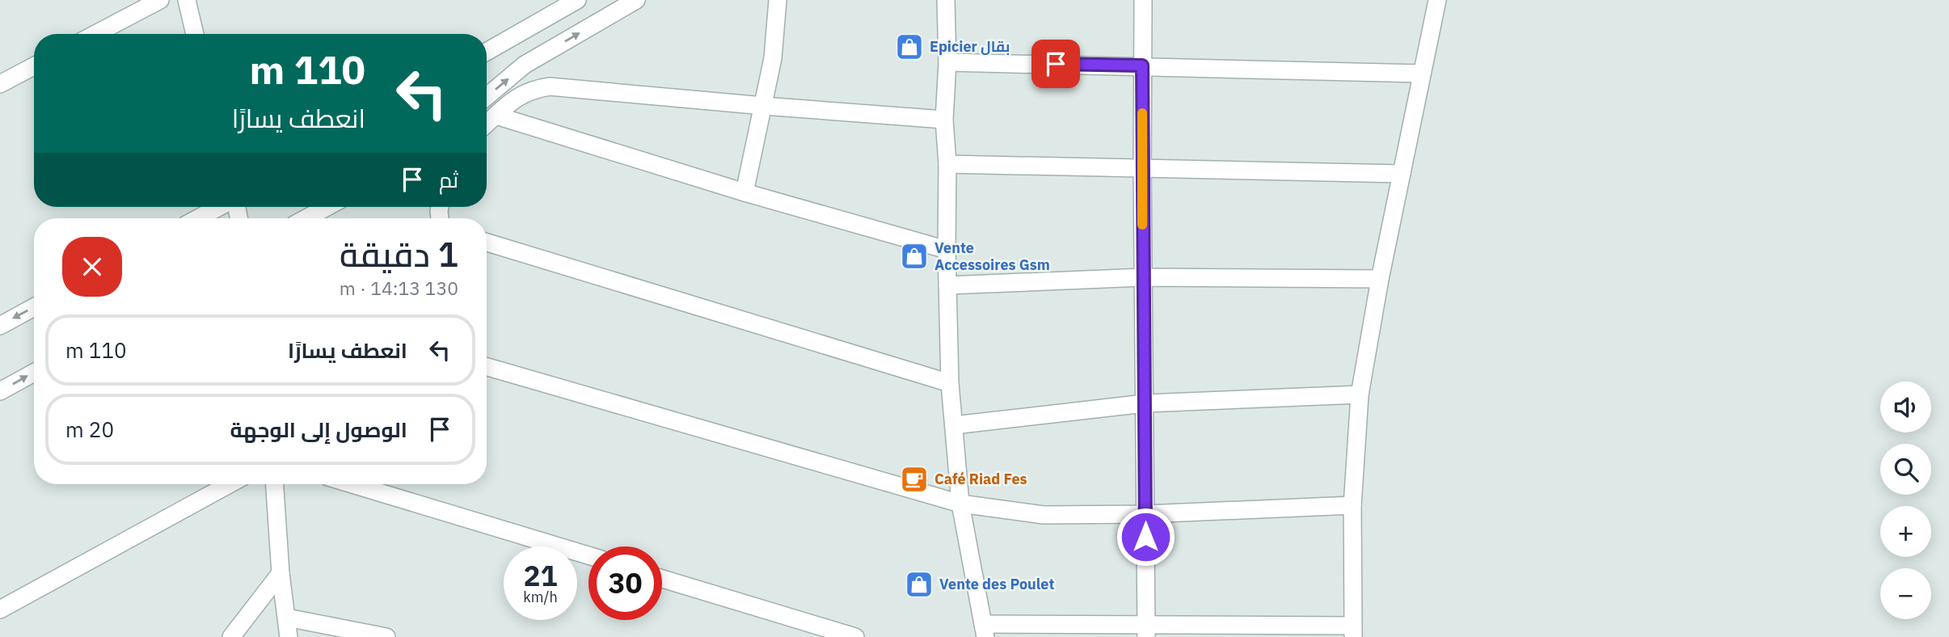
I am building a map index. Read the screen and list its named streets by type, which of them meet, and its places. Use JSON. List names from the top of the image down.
{
  "places": {
    "shop": ["Epicier بقال", "Vente Accessoires Gsm", "Vente des Poulet"],
    "cafe": ["Café Riad Fes"]
  },
  "page": {
    "turn": ["110 m", "انعطف يسارًا"],
    "then": "ثم",
    "heading": ["1 دقيقة", "130 m · 14:13"],
    "list": [
      {
        "name": "انعطف يسارًا",
        "value": "110 m"
      },
      {
        "name": "الوصول إلى الوجهة",
        "value": "20 m"
      }
    ],
    "map_buttons": ["+", "−"],
    "speed": "21 km/h",
    "limit": "30"
  }
}
